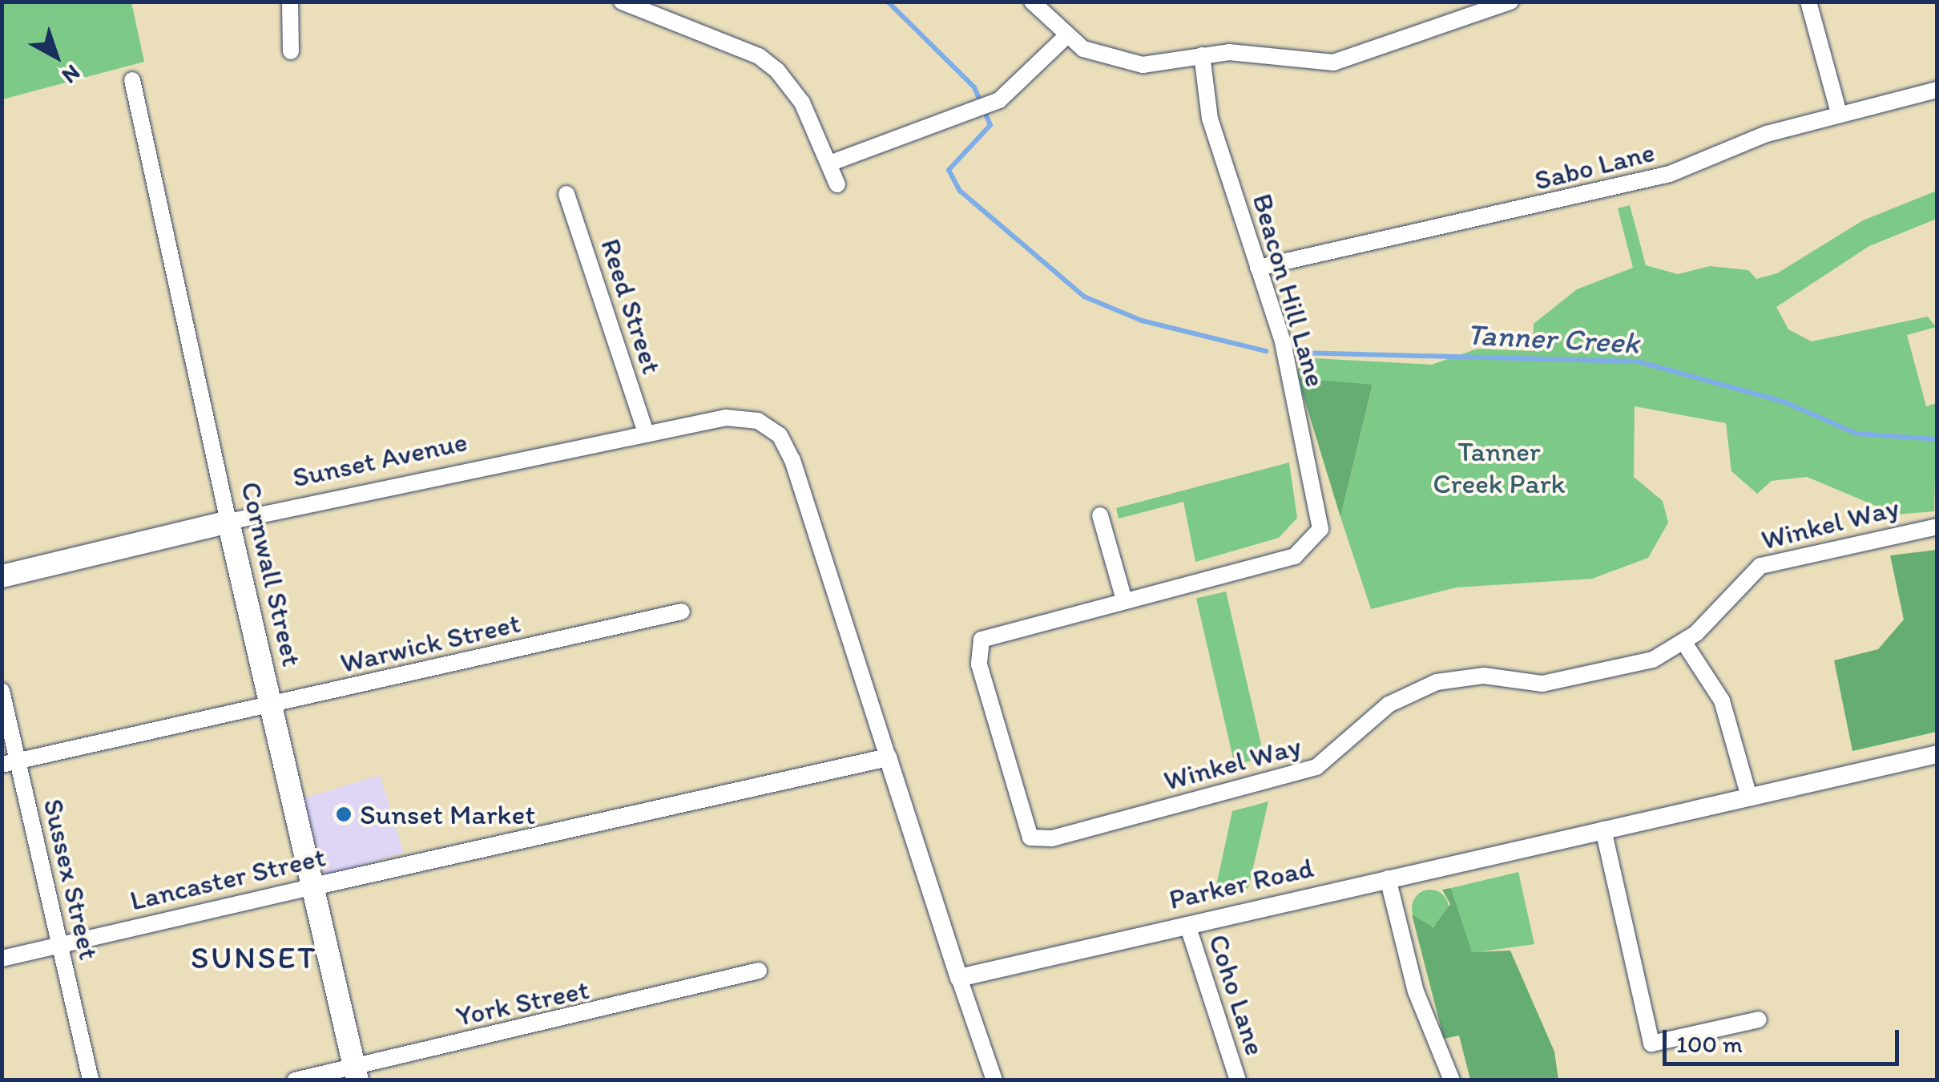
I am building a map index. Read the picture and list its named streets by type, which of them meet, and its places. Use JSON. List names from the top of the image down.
{
  "streets": {
    "main road": ["Sunset Avenue", "Cornwall Street"],
    "street": [
      "Sabo Lane",
      "Beacon Hill Lane",
      "Reed Street",
      "Winkel Way",
      "Warwick Street",
      "Lancaster Street",
      "Sussex Street",
      "Parker Road",
      "Coho Lane",
      "York Street"
    ]
  },
  "crossings": [
    ["Sabo Lane", "Beacon Hill Lane"],
    ["Beacon Hill Lane", "Winkel Way"],
    ["Reed Street", "Sunset Avenue"],
    ["Sunset Avenue", "Cornwall Street"],
    ["Sunset Avenue", "Lancaster Street"],
    ["Cornwall Street", "Warwick Street"],
    ["Cornwall Street", "Lancaster Street"],
    ["Cornwall Street", "York Street"],
    ["Warwick Street", "Sussex Street"],
    ["Lancaster Street", "Sussex Street"],
    ["Parker Road", "Coho Lane"]
  ],
  "districts": ["SUNSET"],
  "water": ["Tanner Creek"],
  "parks": ["Tanner Creek Park"],
  "places": ["Sunset Market"],
  "scale_bar": "100 m",
  "north": "bottom right"
}
